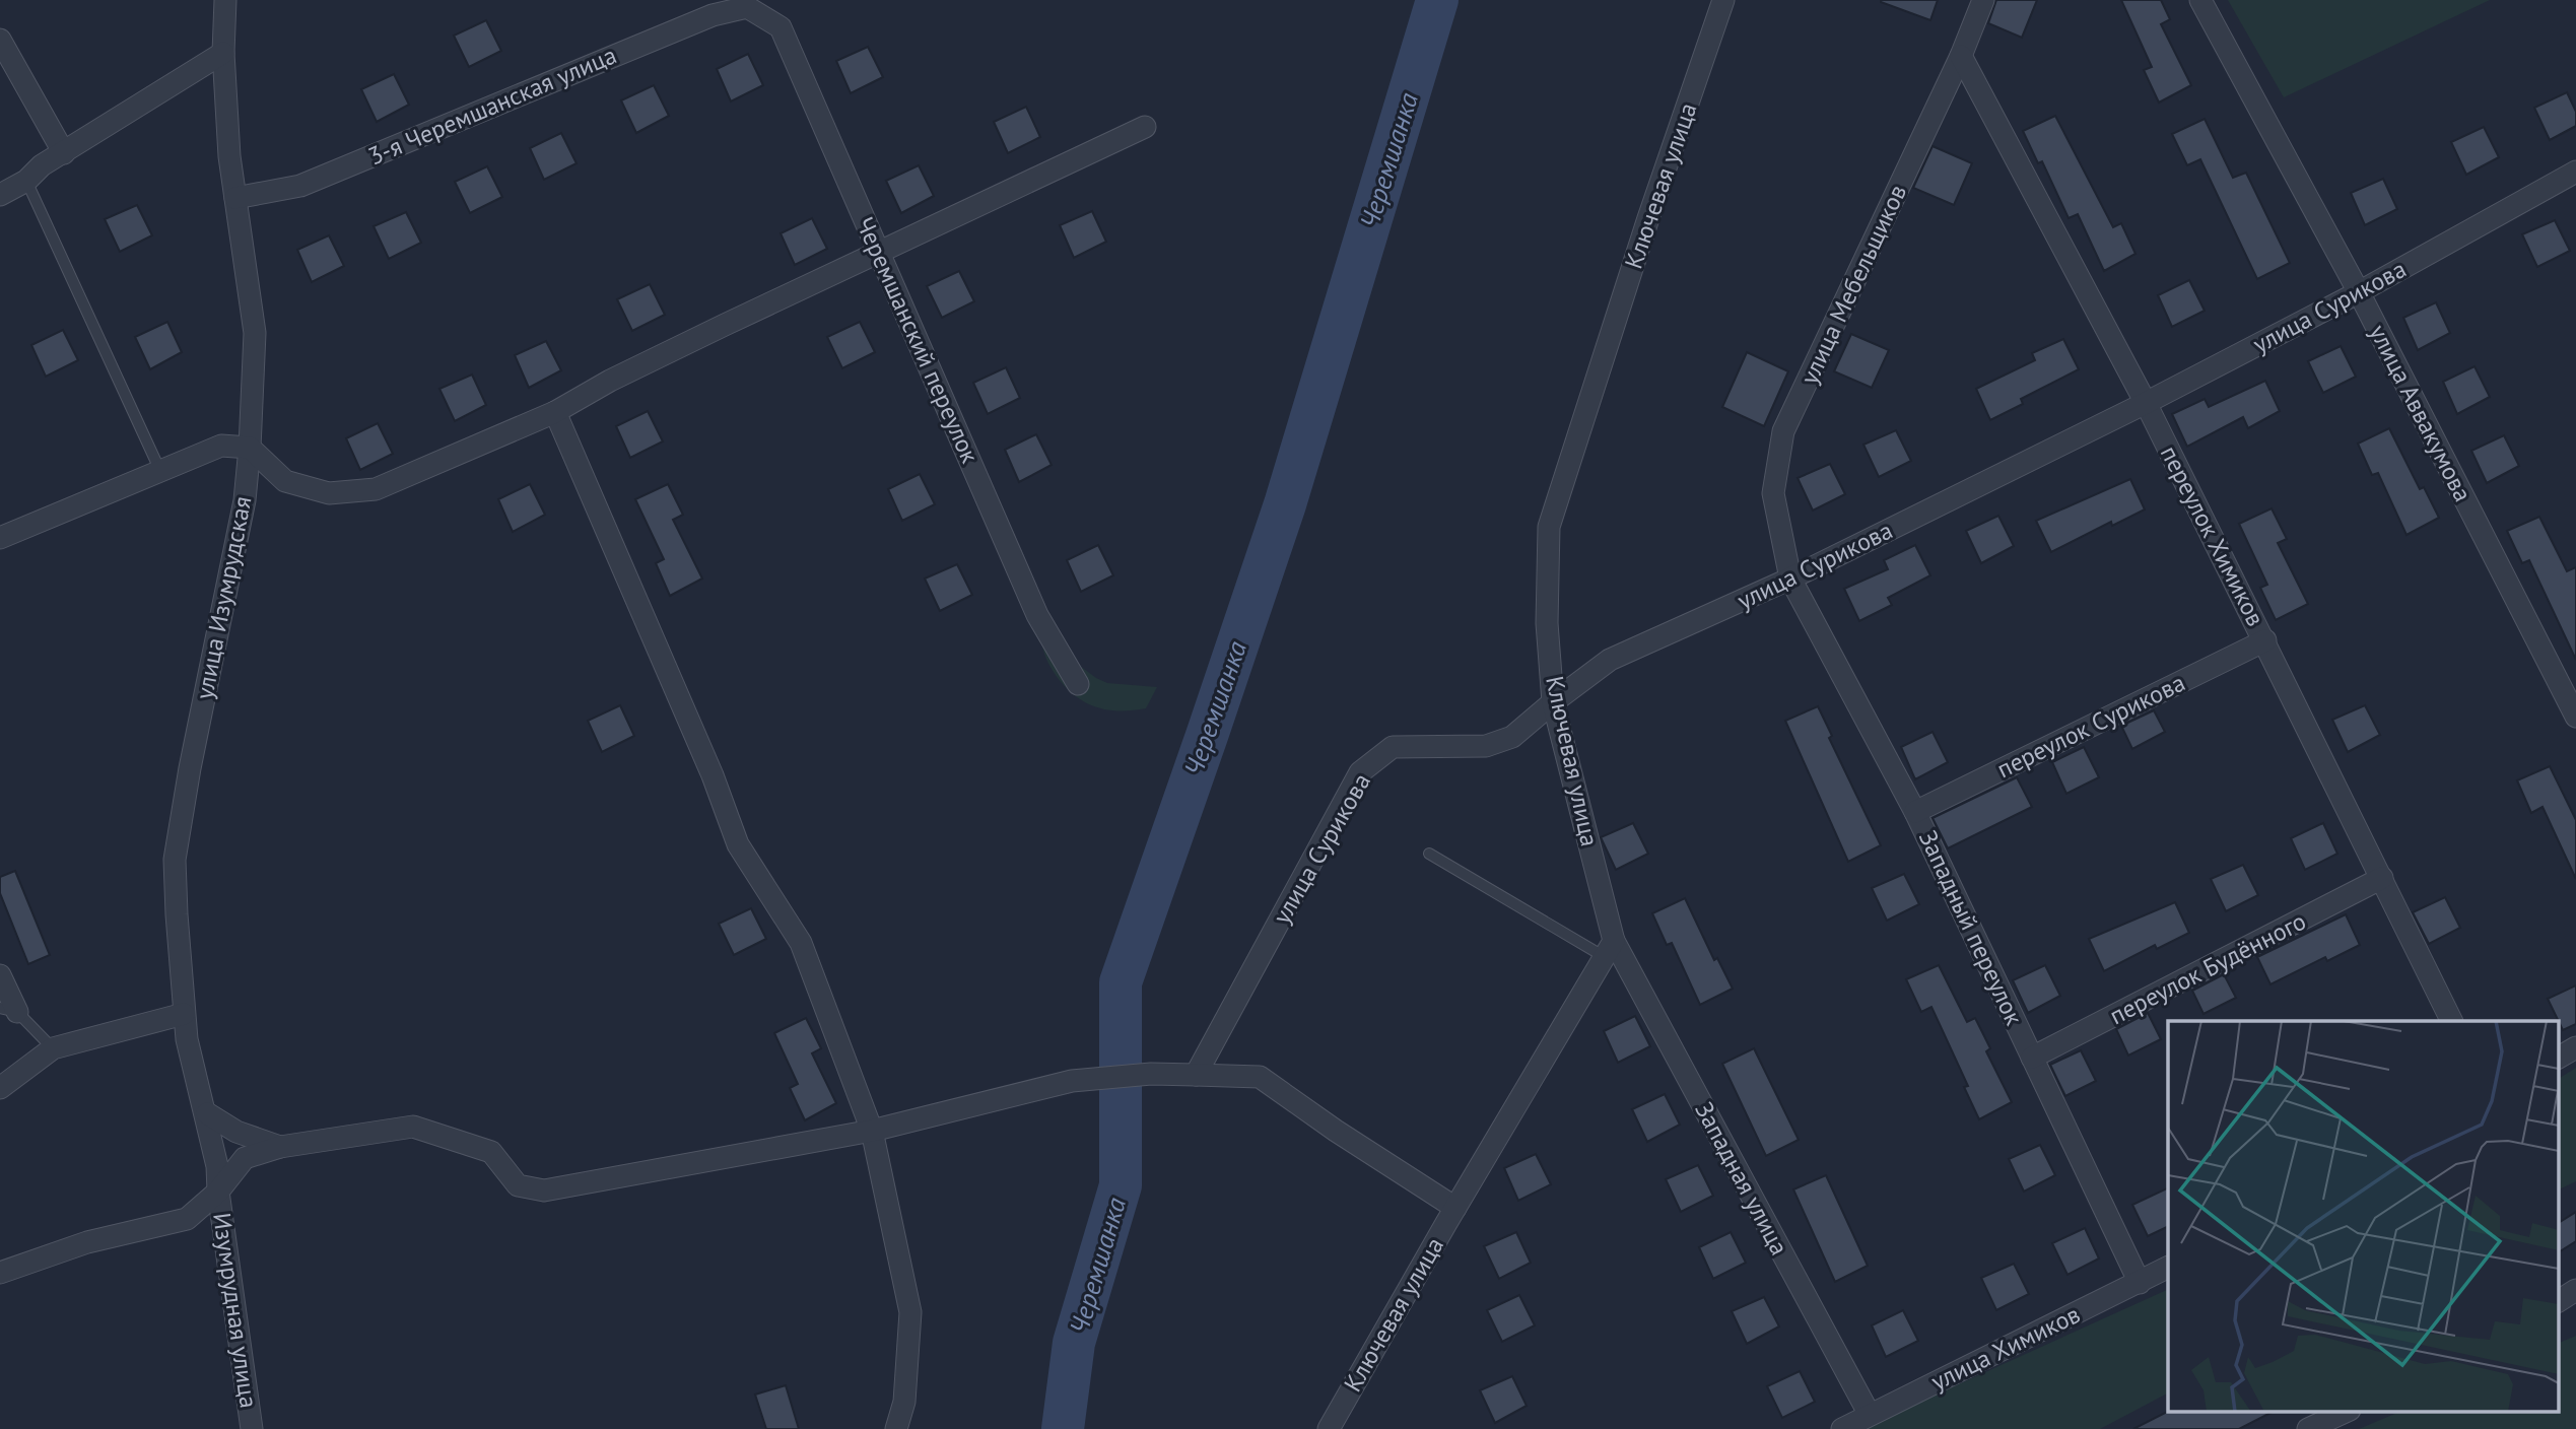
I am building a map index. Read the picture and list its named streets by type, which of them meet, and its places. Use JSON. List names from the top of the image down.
{
  "streets": {
    "street": [
      "3-я Черемшанская улица",
      "Ключевая улица",
      "улица Мебельщиков",
      "улица Сурикова",
      "Черемшанский переулок",
      "улица Аввакумова",
      "переулок Химиков",
      "улица Изумрудская",
      "переулок Сурикова",
      "Западный переулок",
      "переулок Будённого",
      "Западная улица",
      "Изумрудная улица",
      "улица Химиков"
    ]
  },
  "crossings": [
    ["3-я Черемшанская улица", "Черемшанский переулок"],
    ["3-я Черемшанская улица", "улица Изумрудская"],
    ["Ключевая улица", "улица Сурикова"],
    ["Ключевая улица", "Западная улица"],
    ["улица Мебельщиков", "улица Сурикова"],
    ["улица Мебельщиков", "переулок Химиков"],
    ["улица Мебельщиков", "Западный переулок"],
    ["улица Сурикова", "улица Аввакумова"],
    ["улица Сурикова", "переулок Химиков"],
    ["улица Сурикова", "Западный переулок"],
    ["переулок Химиков", "переулок Сурикова"],
    ["переулок Химиков", "переулок Будённого"],
    ["улица Изумрудская", "Изумрудная улица"],
    ["переулок Сурикова", "Западный переулок"],
    ["Западный переулок", "переулок Будённого"],
    ["Западный переулок", "улица Химиков"],
    ["Западная улица", "улица Химиков"]
  ],
  "water": ["Черемшанка"]
}
